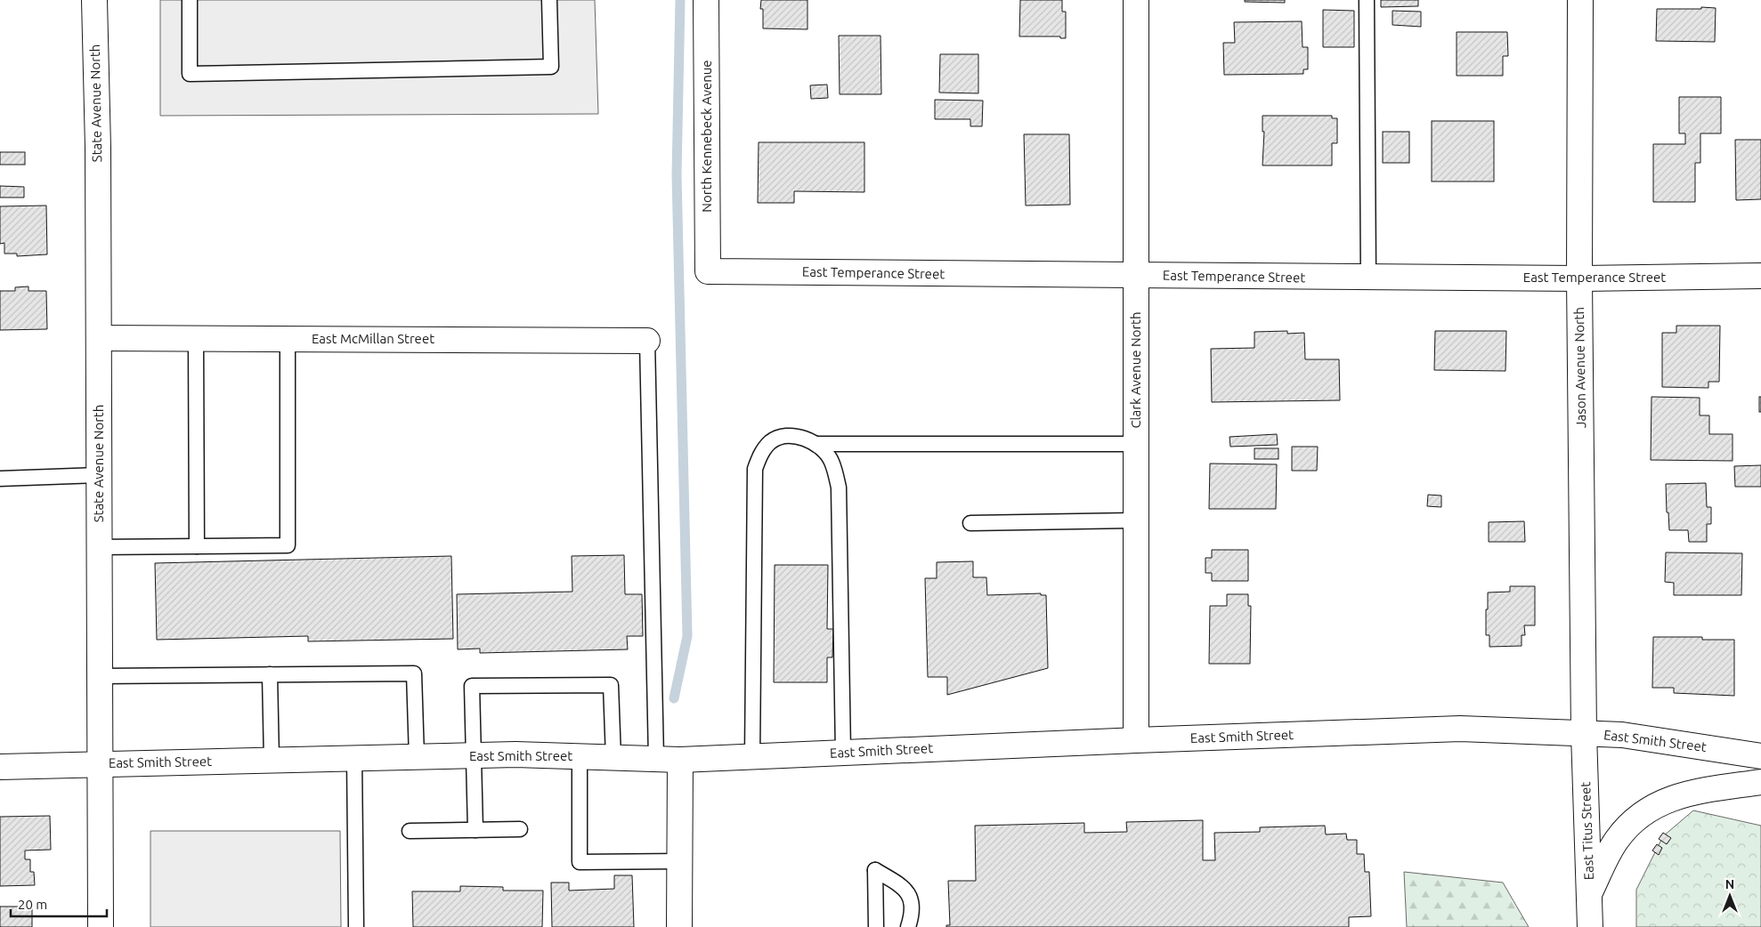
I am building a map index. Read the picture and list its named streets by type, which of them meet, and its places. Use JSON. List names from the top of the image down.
{
  "streets": {
    "street": [
      "State Avenue North",
      "North Kennebeck Avenue",
      "East Temperance Street",
      "East McMillan Street",
      "Jason Avenue North",
      "Clark Avenue North",
      "East Smith Street",
      "East Titus Street"
    ]
  },
  "crossings": [
    ["State Avenue North", "East McMillan Street"],
    ["State Avenue North", "East Smith Street"],
    ["North Kennebeck Avenue", "East Temperance Street"],
    ["East Temperance Street", "Jason Avenue North"],
    ["East Temperance Street", "Clark Avenue North"],
    ["Jason Avenue North", "East Smith Street"],
    ["Jason Avenue North", "East Titus Street"],
    ["Clark Avenue North", "East Smith Street"],
    ["East Smith Street", "East Titus Street"]
  ],
  "scale_bar": "20 m",
  "north": "top"
}
